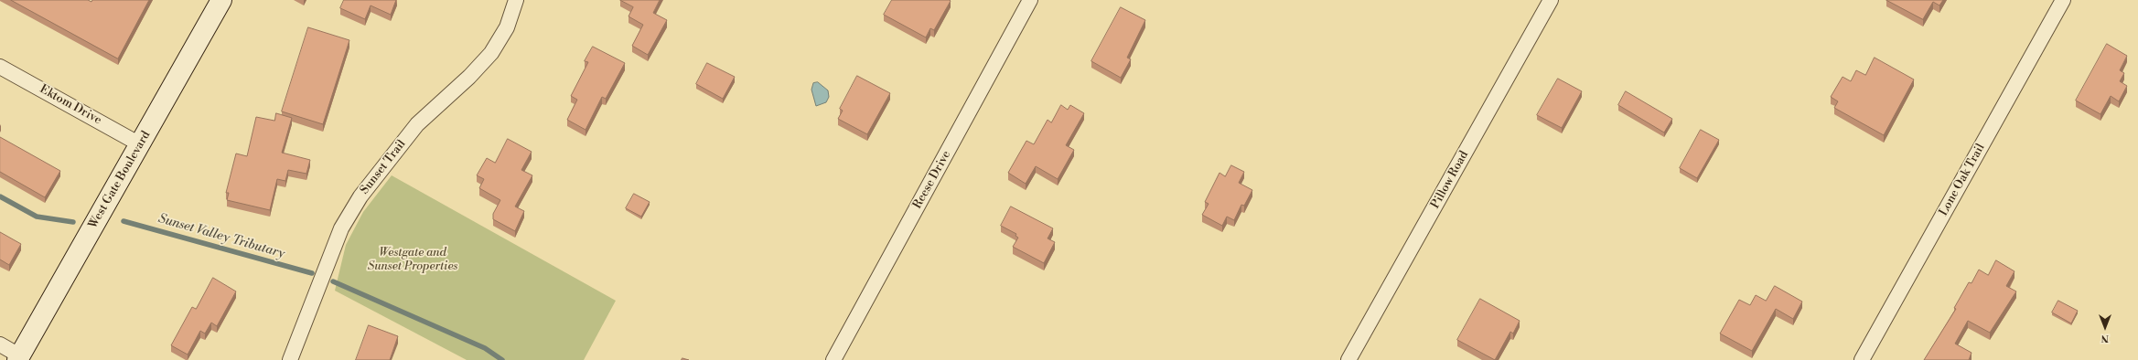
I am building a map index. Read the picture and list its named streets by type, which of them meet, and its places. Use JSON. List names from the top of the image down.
{
  "streets": {
    "main road": ["West Gate Boulevard"],
    "street": [
      "Ektom Drive",
      "Sunset Trail",
      "Reese Drive",
      "Pillow Road",
      "Lone Oak Trail"
    ]
  },
  "crossings": [
    ["Ektom Drive", "West Gate Boulevard"]
  ],
  "water": ["Sunset Valley Tributary"],
  "parks": ["Westgate and Sunset Properties"],
  "north": "bottom"
}
